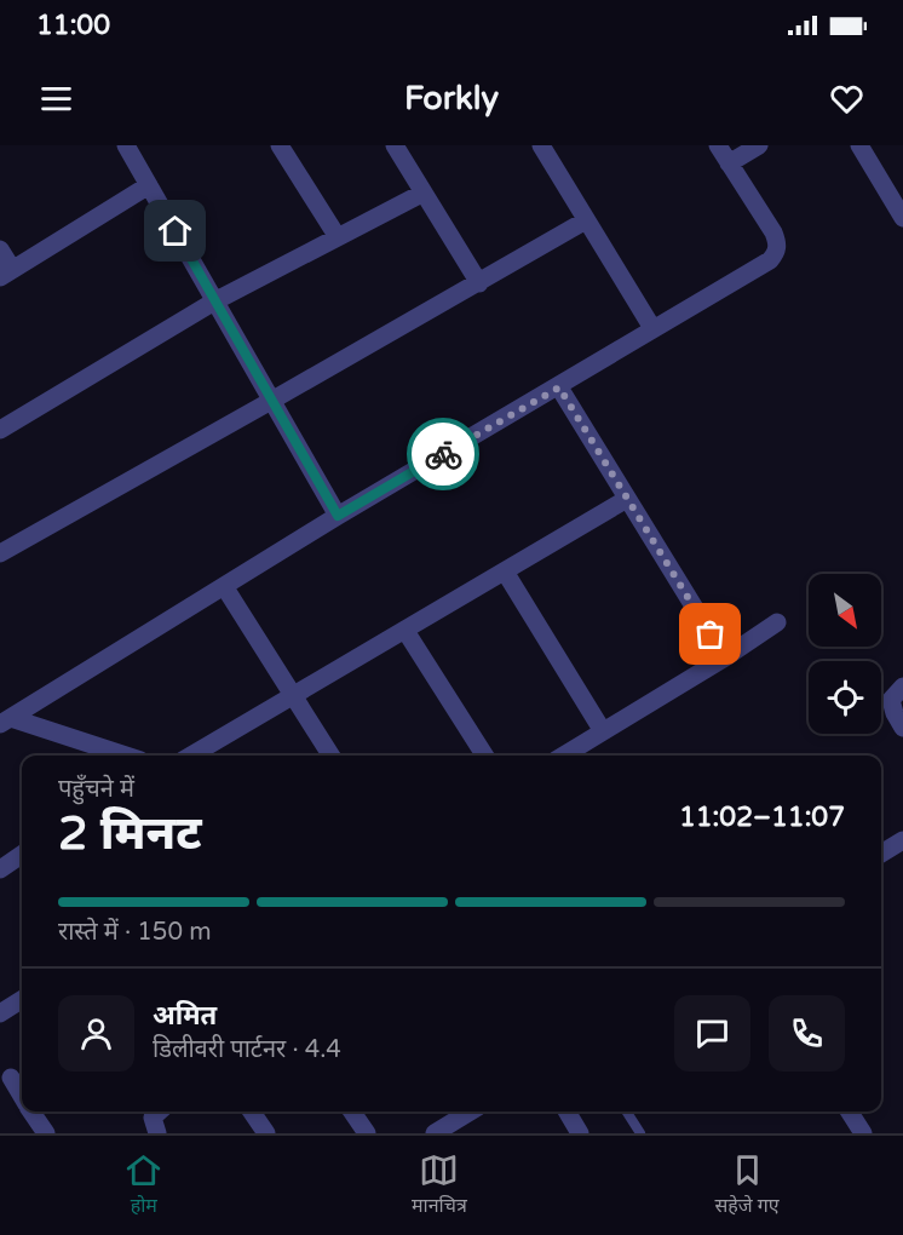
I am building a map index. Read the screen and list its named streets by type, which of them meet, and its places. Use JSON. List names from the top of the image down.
{
  "north": "bottom right",
  "page": {
    "status": "11:00",
    "header": "Forkly",
    "heading": ["2 मिनट", "पहुँचने में", "11:02–11:07"],
    "panel": ["अमित", "डिलीवरी पार्टनर · 4.4"],
    "bar": "रास्ते में · 150 m",
    "tabs": ["होम", "मानचित्र", "सहेजे गए"]
  }
}
